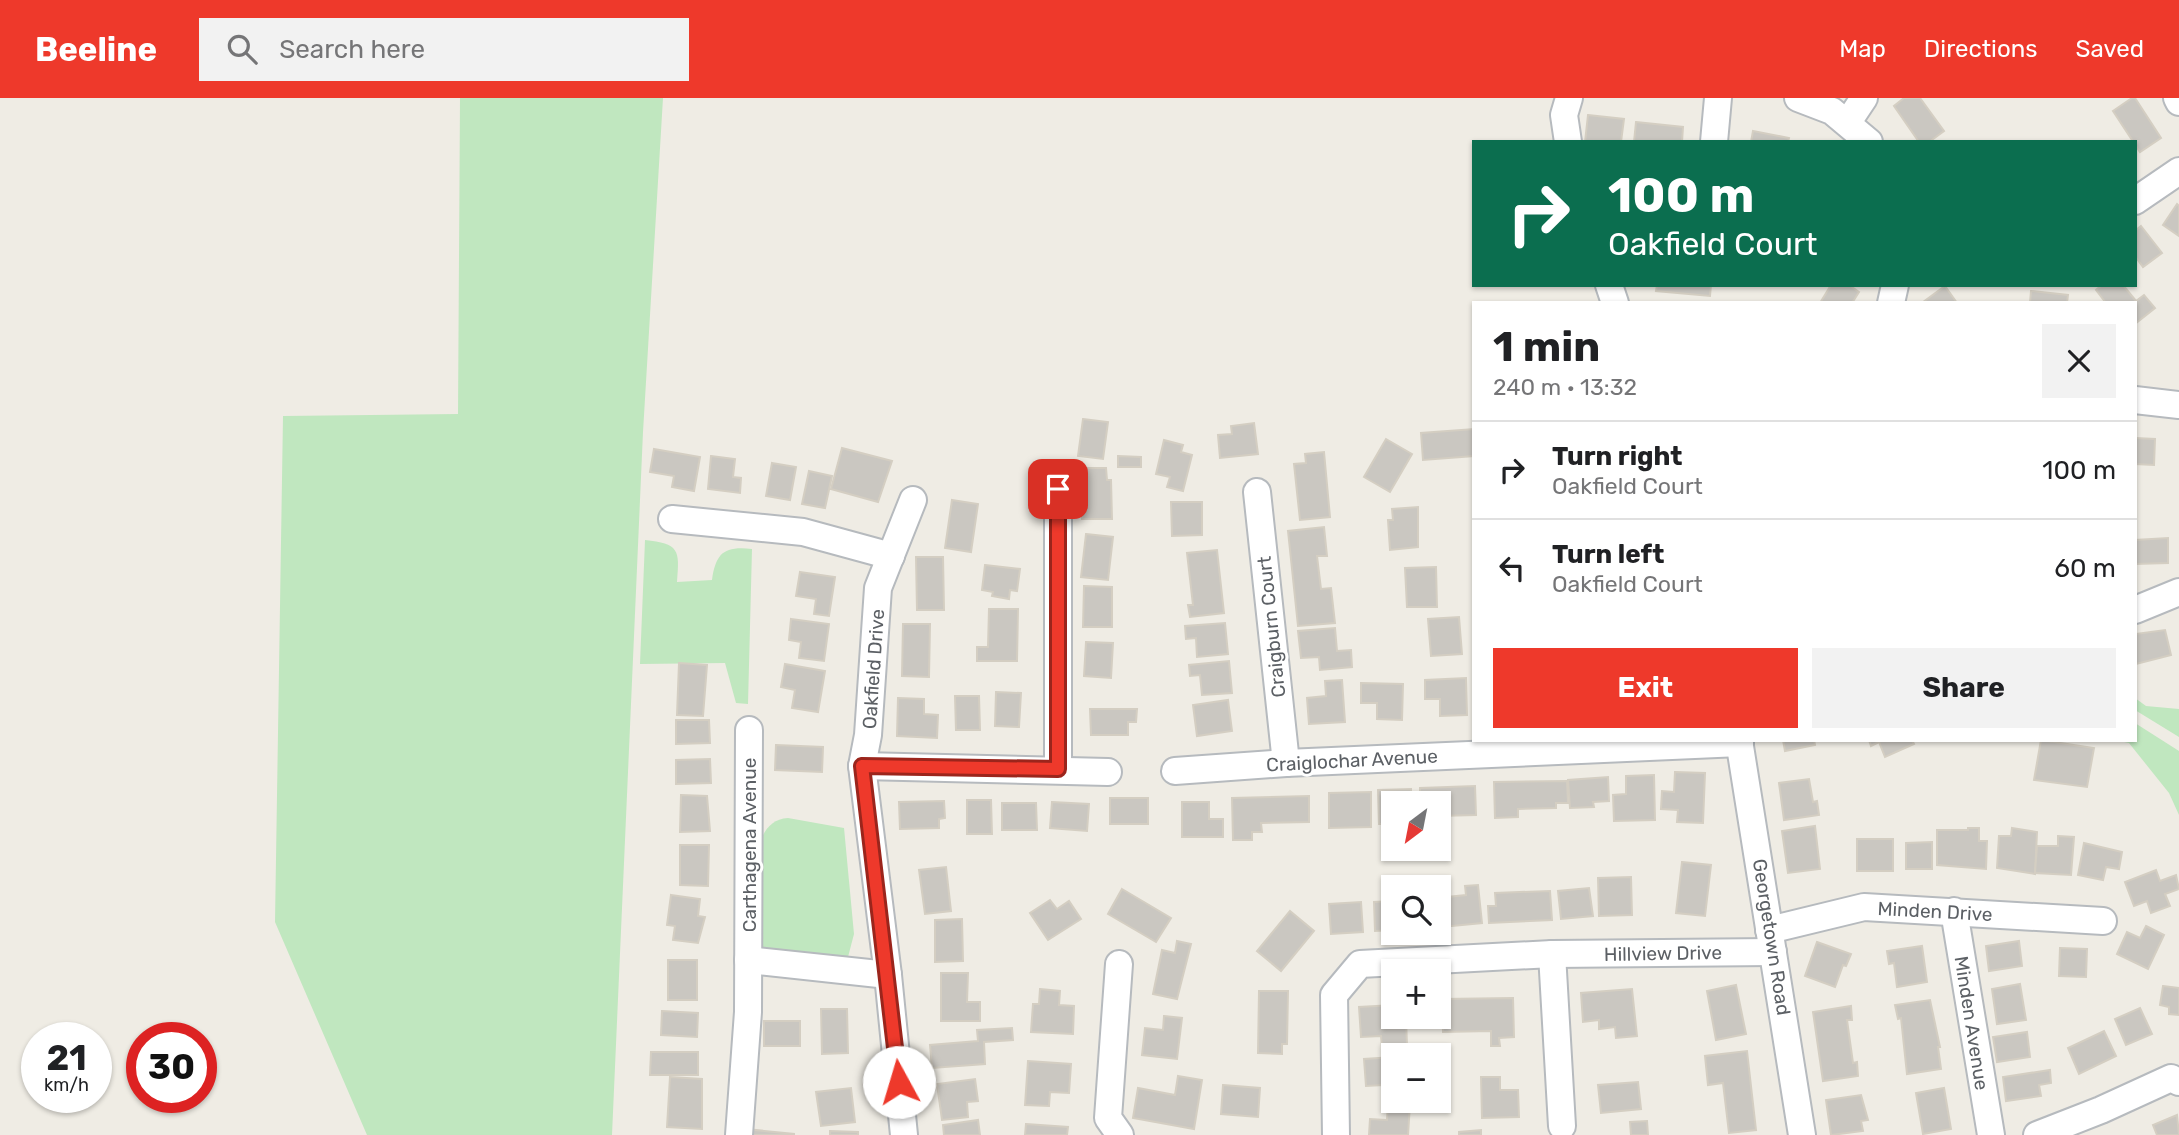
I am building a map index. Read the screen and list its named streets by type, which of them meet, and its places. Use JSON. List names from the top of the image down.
{
  "streets": {
    "street": [
      "Craigburn Court",
      "Oakfield Drive",
      "Craiglochar Avenue",
      "Carthagena Avenue",
      "Minden Drive",
      "Georgetown Road",
      "Hillview Drive",
      "Minden Avenue"
    ]
  },
  "crossings": [
    ["Craigburn Court", "Craiglochar Avenue"],
    ["Oakfield Drive", "Carthagena Avenue"],
    ["Craiglochar Avenue", "Georgetown Road"],
    ["Minden Drive", "Georgetown Road"],
    ["Minden Drive", "Hillview Drive"],
    ["Minden Drive", "Minden Avenue"],
    ["Georgetown Road", "Hillview Drive"]
  ],
  "north": "bottom left",
  "page": {
    "header": "Beeline",
    "search": "Search here",
    "nav": ["Map", "Directions", "Saved"],
    "turn": ["100 m", "Oakfield Court"],
    "heading": ["1 min", "240 m · 13:32"],
    "list": [
      {
        "name": "Turn right",
        "note": "Oakfield Court",
        "value": "100 m"
      },
      {
        "name": "Turn left",
        "note": "Oakfield Court",
        "value": "60 m"
      }
    ],
    "buttons": ["Exit", "Share"],
    "map_buttons": ["+", "−"],
    "speed": "21 km/h",
    "limit": "30"
  }
}
